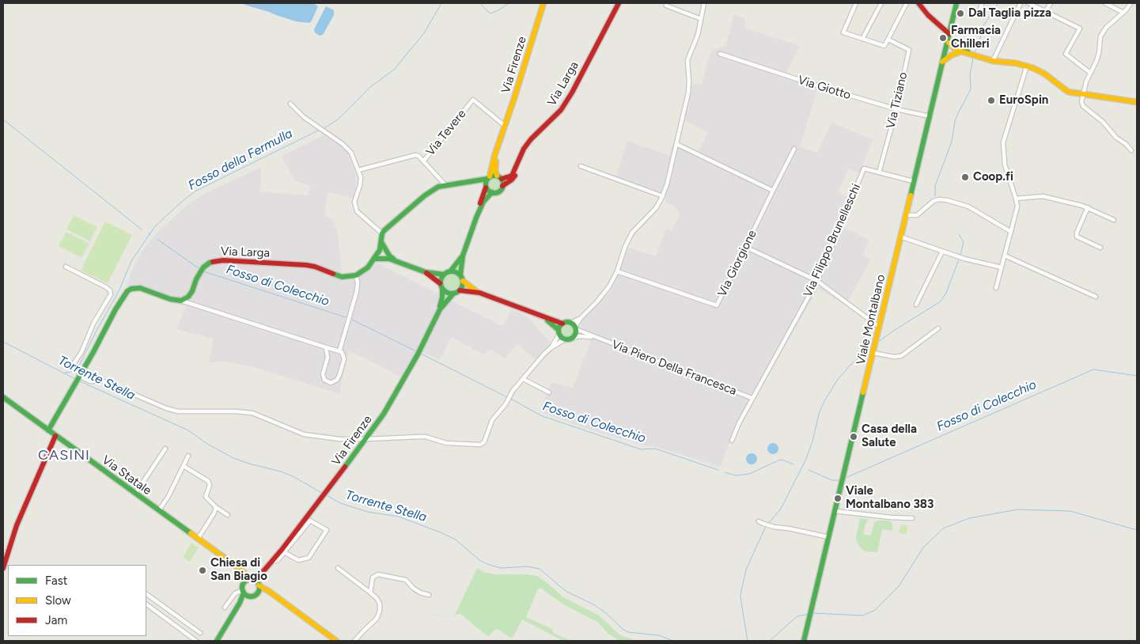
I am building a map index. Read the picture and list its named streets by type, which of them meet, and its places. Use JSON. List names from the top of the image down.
{
  "streets": {
    "street": [
      "Via Firenze",
      "Via Larga",
      "Via Giotto",
      "Via Tiziano",
      "Via Tevere",
      "Via Filippo Brunelleschi",
      "Via Giorgione",
      "Viale Montalbano",
      "Via Piero Della Francesca",
      "Via Statale"
    ]
  },
  "crossings": [
    ["Via Firenze", "Via Larga"],
    ["Via Firenze", "Via Tevere"],
    ["Via Giotto", "Via Tiziano"],
    ["Via Giotto", "Viale Montalbano"],
    ["Via Tiziano", "Via Filippo Brunelleschi"],
    ["Via Filippo Brunelleschi", "Viale Montalbano"],
    ["Via Filippo Brunelleschi", "Via Piero Della Francesca"]
  ],
  "districts": ["CASINI"],
  "water": ["Fosso della Fermulla", "Fosso di Colecchio", "Torrente Stella"],
  "places": [
    "Dal Taglia pizza",
    "Farmacia Chilleri",
    "EuroSpin",
    "Coop.fi",
    "Casa della Salute",
    "Viale Montalbano 383",
    "Chiesa di San Biagio"
  ],
  "legend": ["Fast", "Slow", "Jam"]
}
